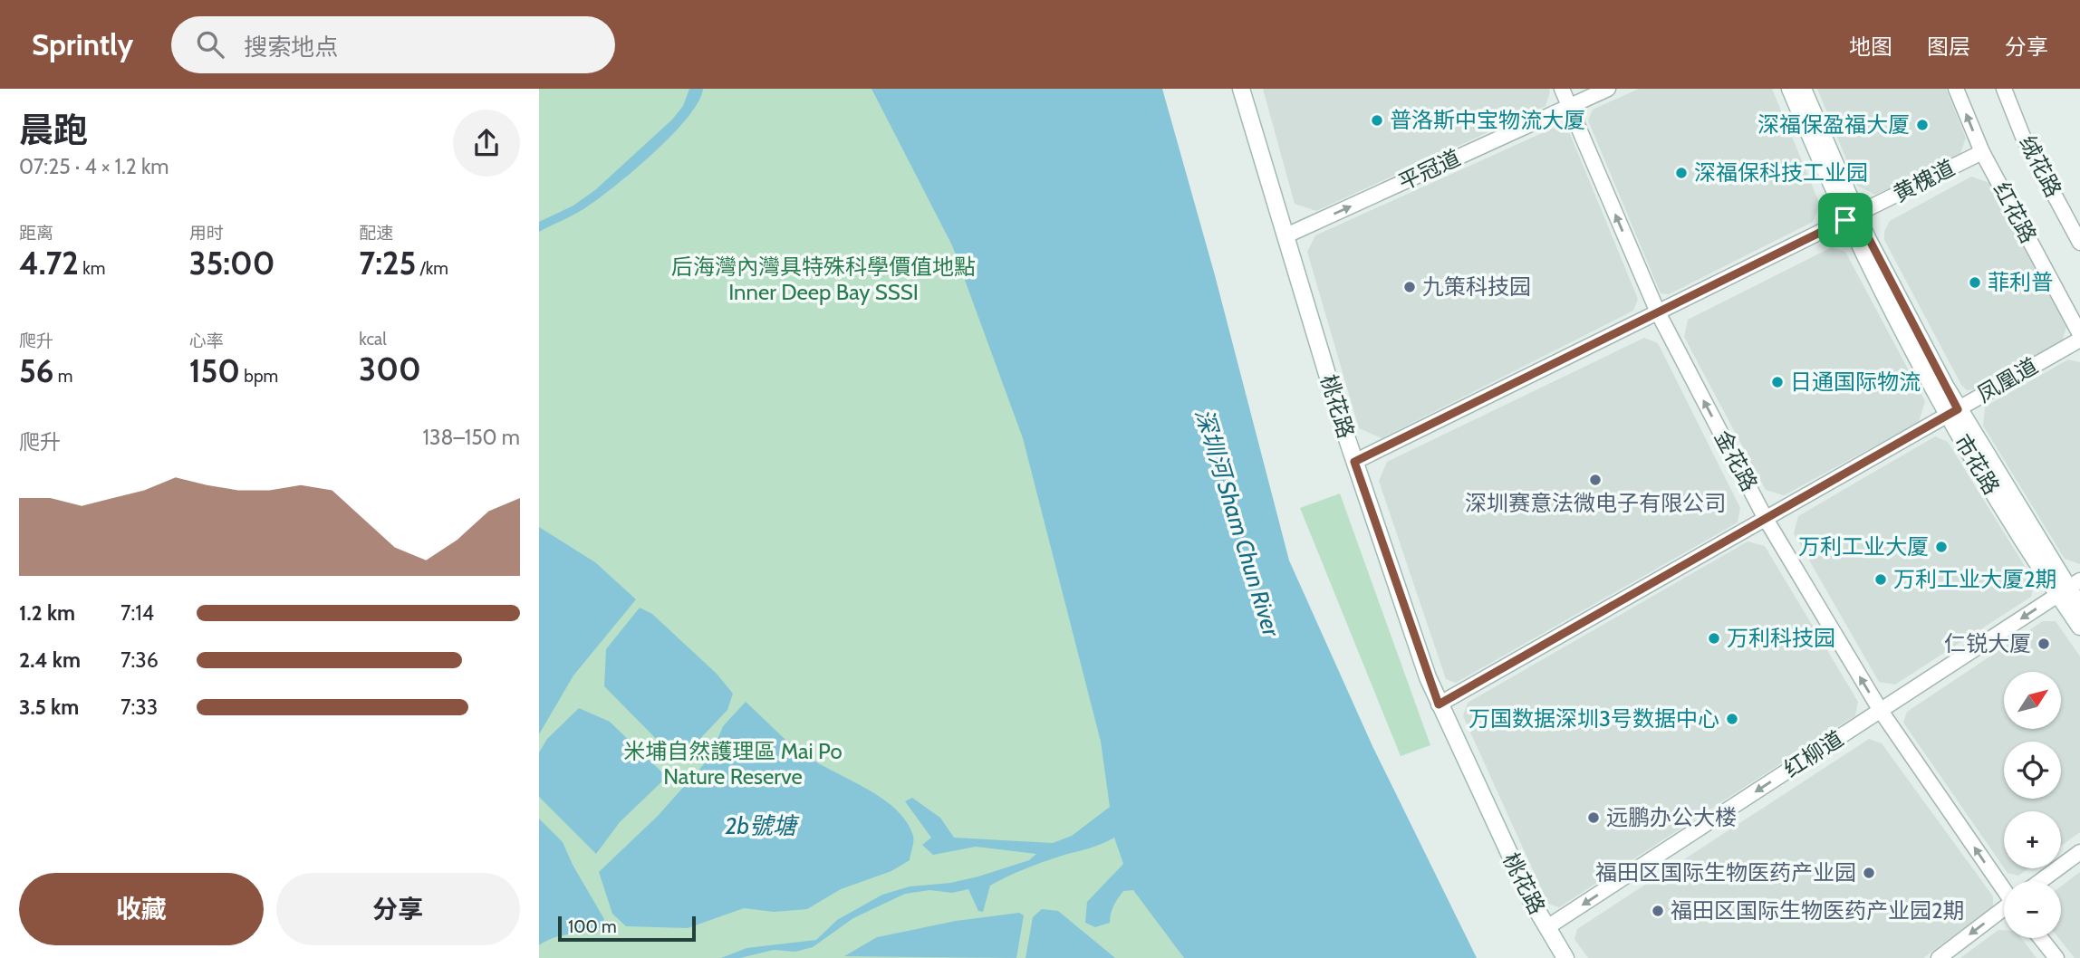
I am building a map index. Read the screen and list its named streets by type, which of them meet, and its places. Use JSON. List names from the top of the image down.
{
  "streets": {
    "main road": ["桃花路", "市花路"],
    "street": [
      "绒花路",
      "平冠道",
      "黄槐道",
      "红花路",
      "凤凰道",
      "金花路",
      "红柳道"
    ]
  },
  "crossings": [
    ["平冠道", "桃花路"],
    ["平冠道", "金花路"],
    ["黄槐道", "红花路"],
    ["黄槐道", "桃花路"],
    ["黄槐道", "金花路"],
    ["黄槐道", "市花路"],
    ["凤凰道", "桃花路"],
    ["凤凰道", "金花路"],
    ["凤凰道", "市花路"],
    ["桃花路", "红柳道"],
    ["金花路", "红柳道"],
    ["市花路", "红柳道"]
  ],
  "one_way": ["平冠道", "金花路", "红柳道"],
  "water": ["深圳河 Sham Chun River", "2b號塘"],
  "parks": ["后海灣內灣具特殊科學價值地點 Inner Deep Bay SSSI", "米埔自然護理區 Mai Po Nature Reserve"],
  "places": [
    "普洛斯中宝物流大厦",
    "深福保盈福大厦",
    "深福保科技工业园",
    "菲利普",
    "九策科技园",
    "日通国际物流",
    "深圳赛意法微电子有限公司",
    "万利工业大厦",
    "万利工业大厦2期",
    "万利科技园",
    "仁锐大厦",
    "万国数据深圳3号数据中心",
    "远鹏办公大楼",
    "福田区国际生物医药产业园",
    "福田区国际生物医药产业园2期"
  ],
  "scale_bar": "100 m",
  "north": "top right",
  "page": {
    "header": "Sprintly",
    "search": "搜索地点",
    "nav": ["地图", "图层", "分享"],
    "heading": ["晨跑", "07:25 · 4 × 1.2 km"],
    "stats": [
      ["距离", "4.72 km"],
      ["用时", "35:00"],
      ["配速", "7:25 /km"],
      ["爬升", "56 m"],
      ["心率", "150 bpm"],
      ["kcal", "300"]
    ],
    "chart": ["爬升", "138–150 m"],
    "list": [
      {
        "name": "1.2 km",
        "note": "7:14"
      },
      {
        "name": "2.4 km",
        "note": "7:36"
      },
      {
        "name": "3.5 km",
        "note": "7:33"
      }
    ],
    "map_buttons": ["+", "−"],
    "buttons": ["收藏", "分享"],
    "scale": "100 m"
  }
}
